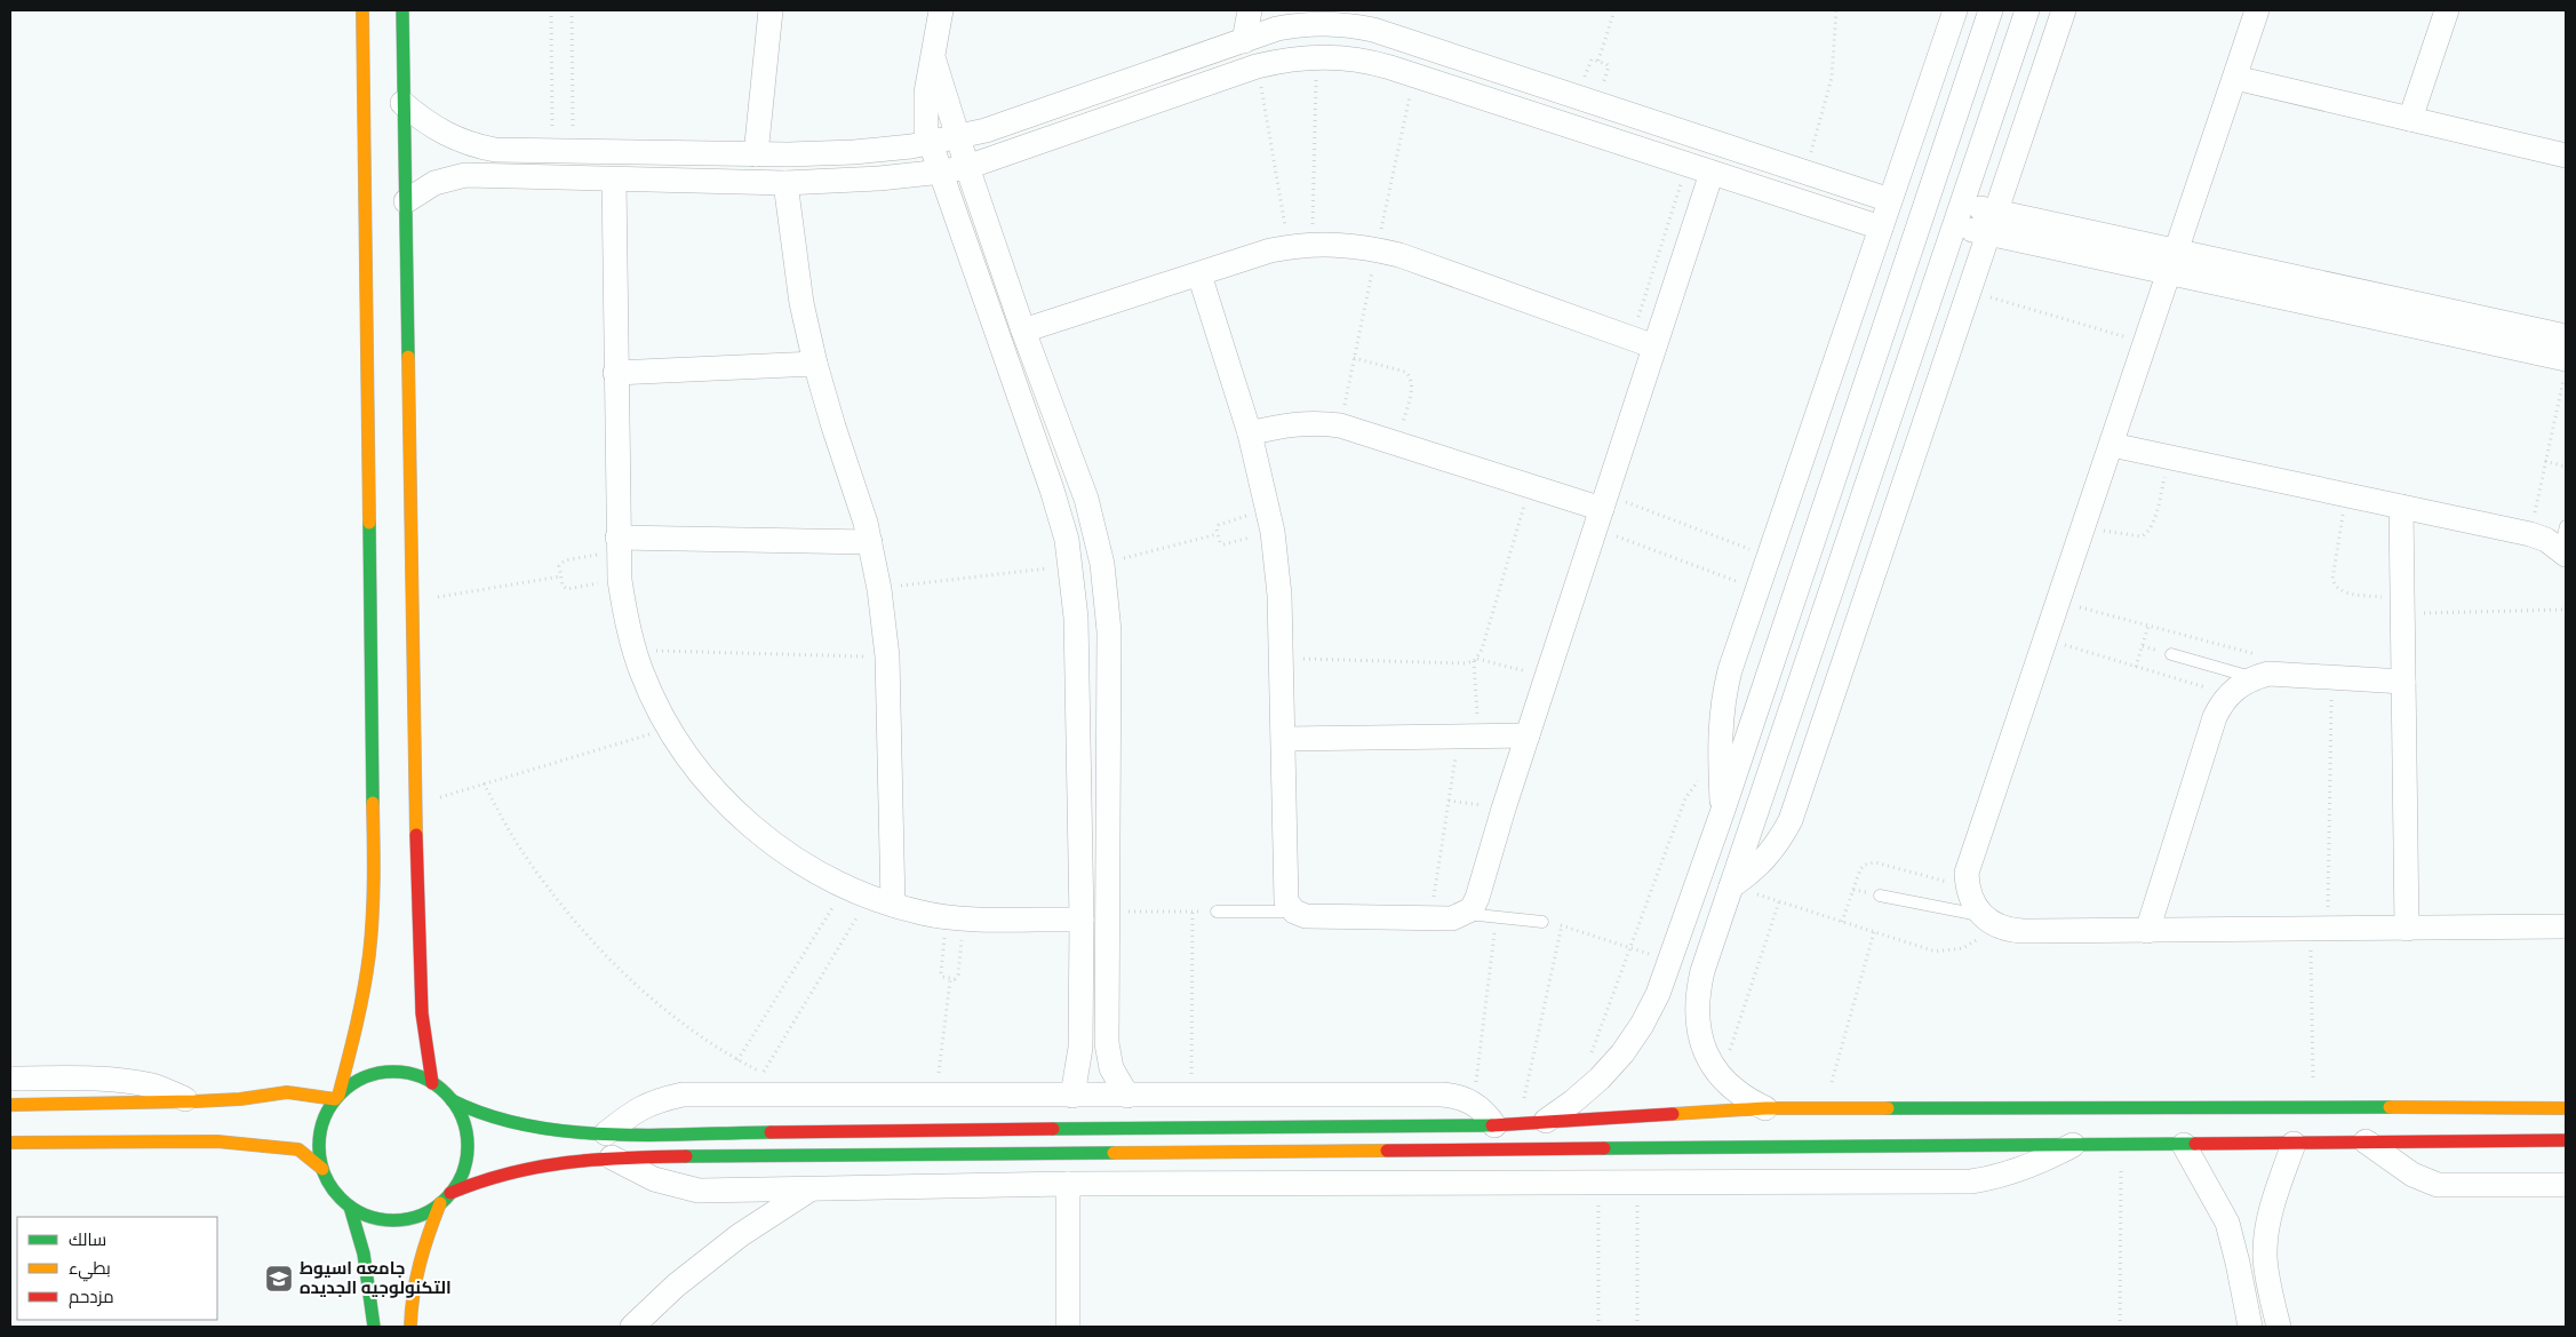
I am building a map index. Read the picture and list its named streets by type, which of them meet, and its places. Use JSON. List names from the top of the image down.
{
  "places": {
    "school or university": ["جامعه اسيوط التكنولوجيه الجديده"]
  },
  "legend": ["سالك", "بطيء", "مزدحم"]
}
